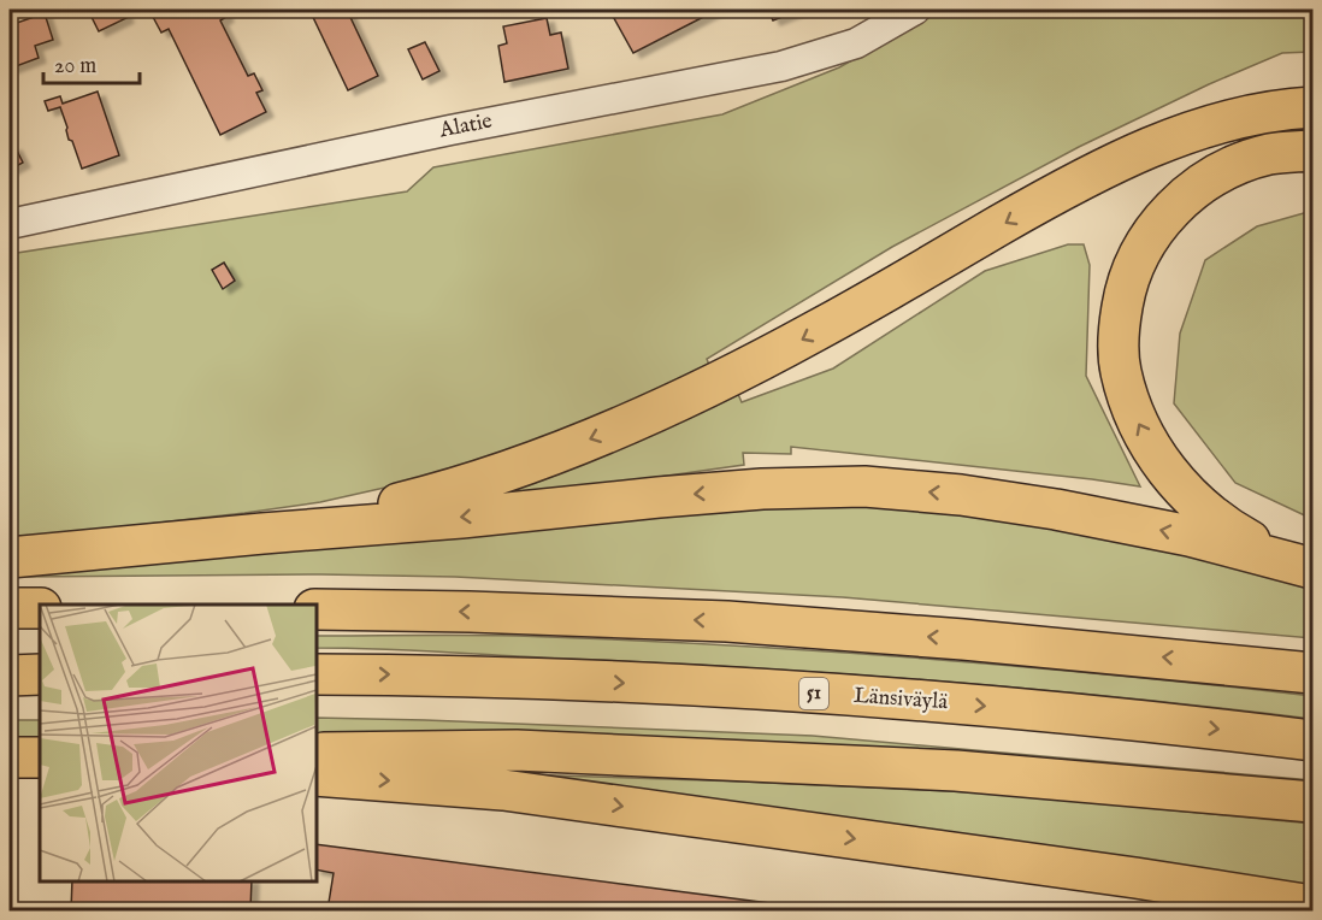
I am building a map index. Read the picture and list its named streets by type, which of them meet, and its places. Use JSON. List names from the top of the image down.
{
  "streets": {
    "highway": ["51", "Länsiväylä"],
    "street": ["Alatie"]
  },
  "scale_bar": "20 m"
}
